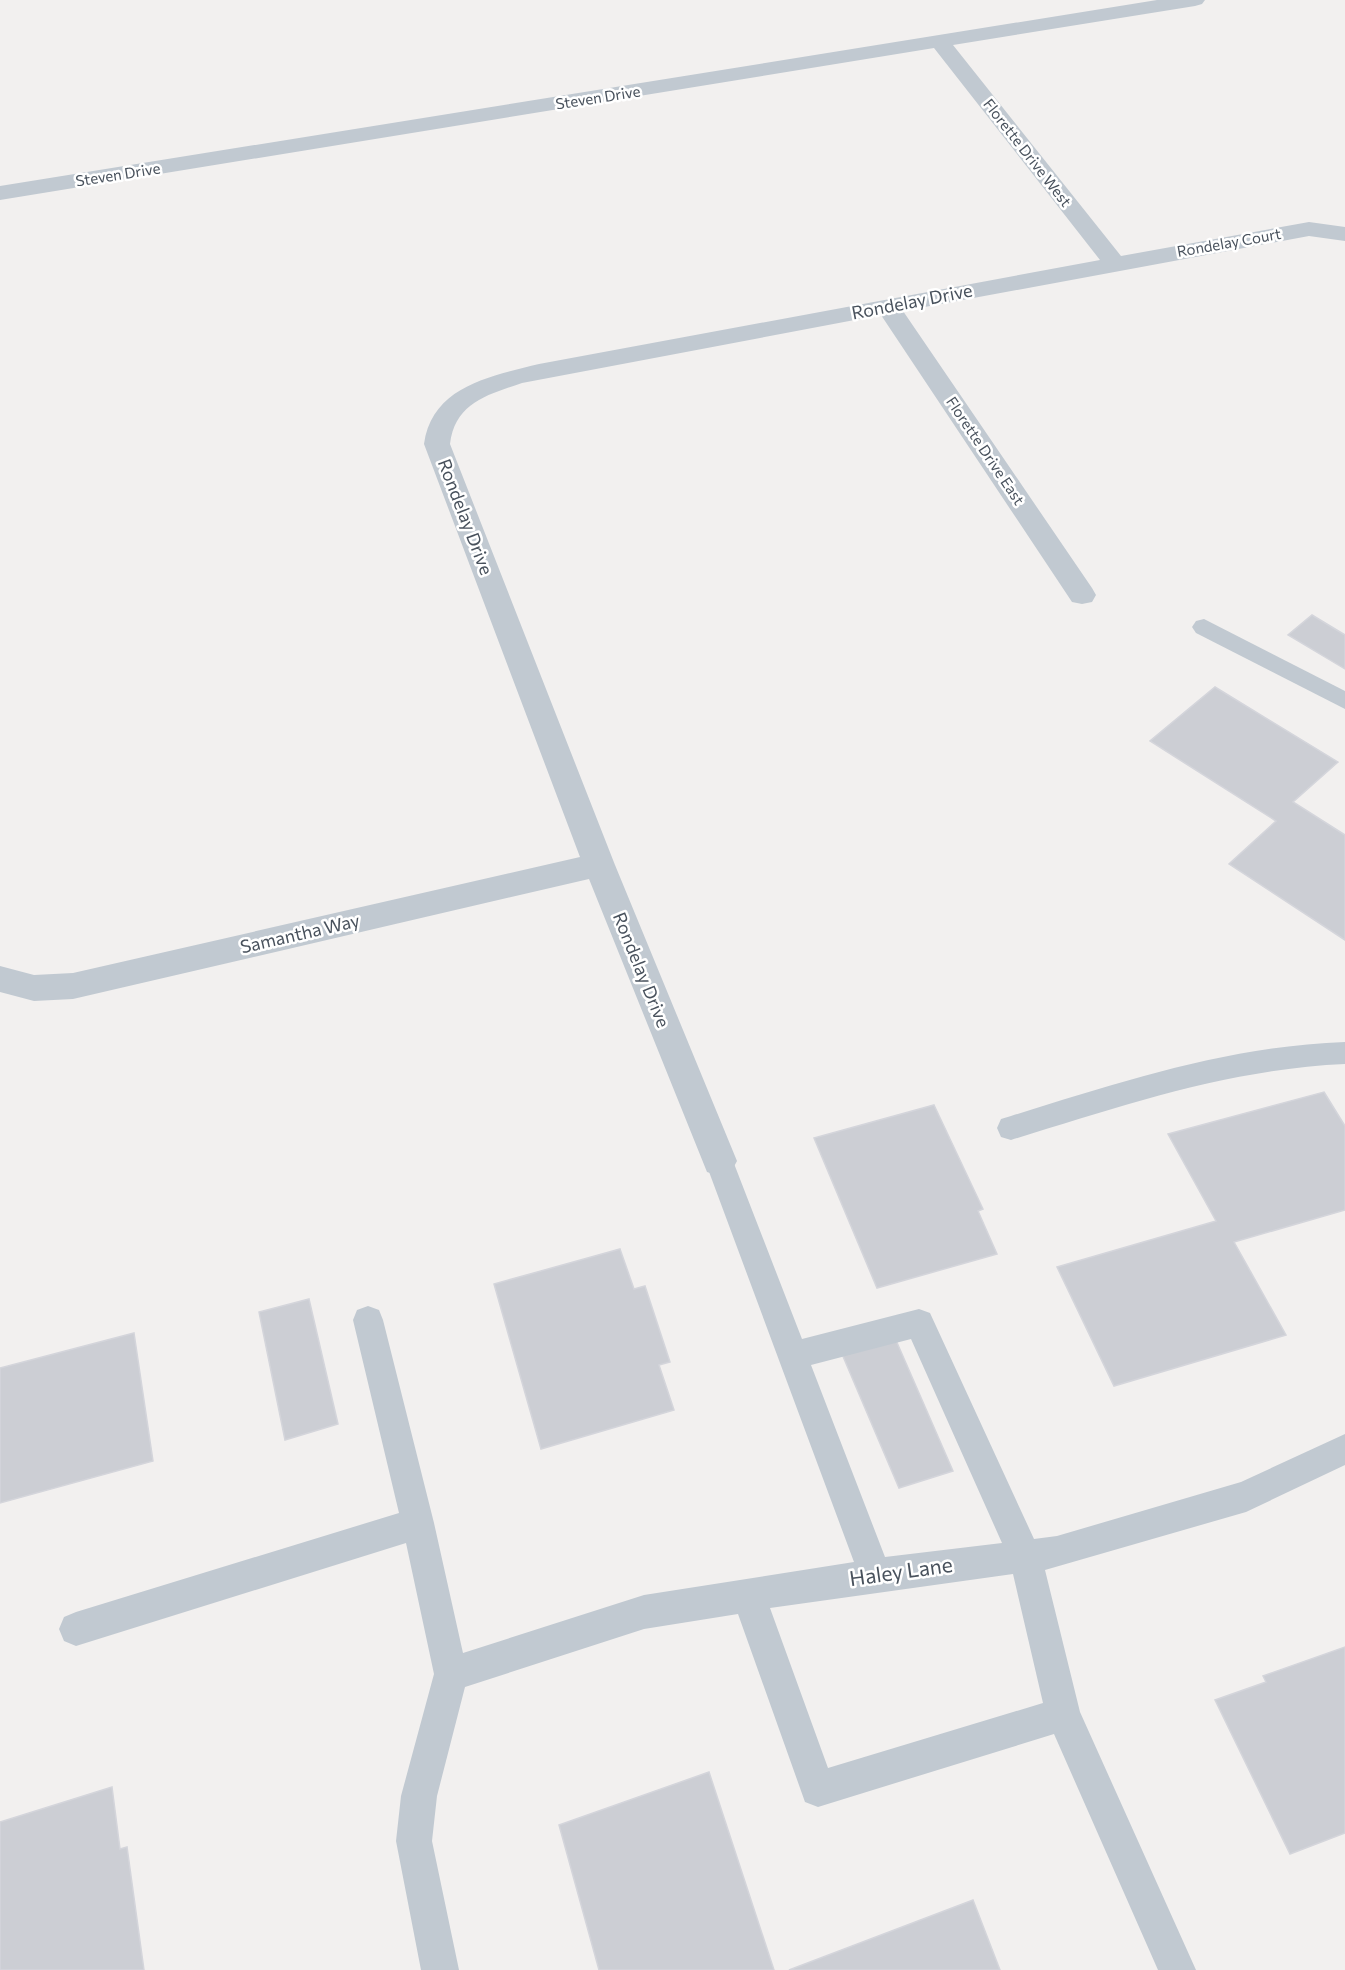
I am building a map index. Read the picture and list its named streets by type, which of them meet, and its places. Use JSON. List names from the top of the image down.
{
  "streets": {
    "street": [
      "Steven Drive",
      "Florette Drive West",
      "Rondelay Court",
      "Rondelay Drive",
      "Florette Drive East",
      "Samantha Way"
    ],
    "lane": ["Haley Lane"]
  },
  "crossings": [
    ["Steven Drive", "Florette Drive West"],
    ["Florette Drive West", "Rondelay Court"],
    ["Florette Drive West", "Rondelay Drive"],
    ["Rondelay Court", "Rondelay Drive"],
    ["Rondelay Drive", "Florette Drive East"],
    ["Rondelay Drive", "Samantha Way"]
  ]
}
